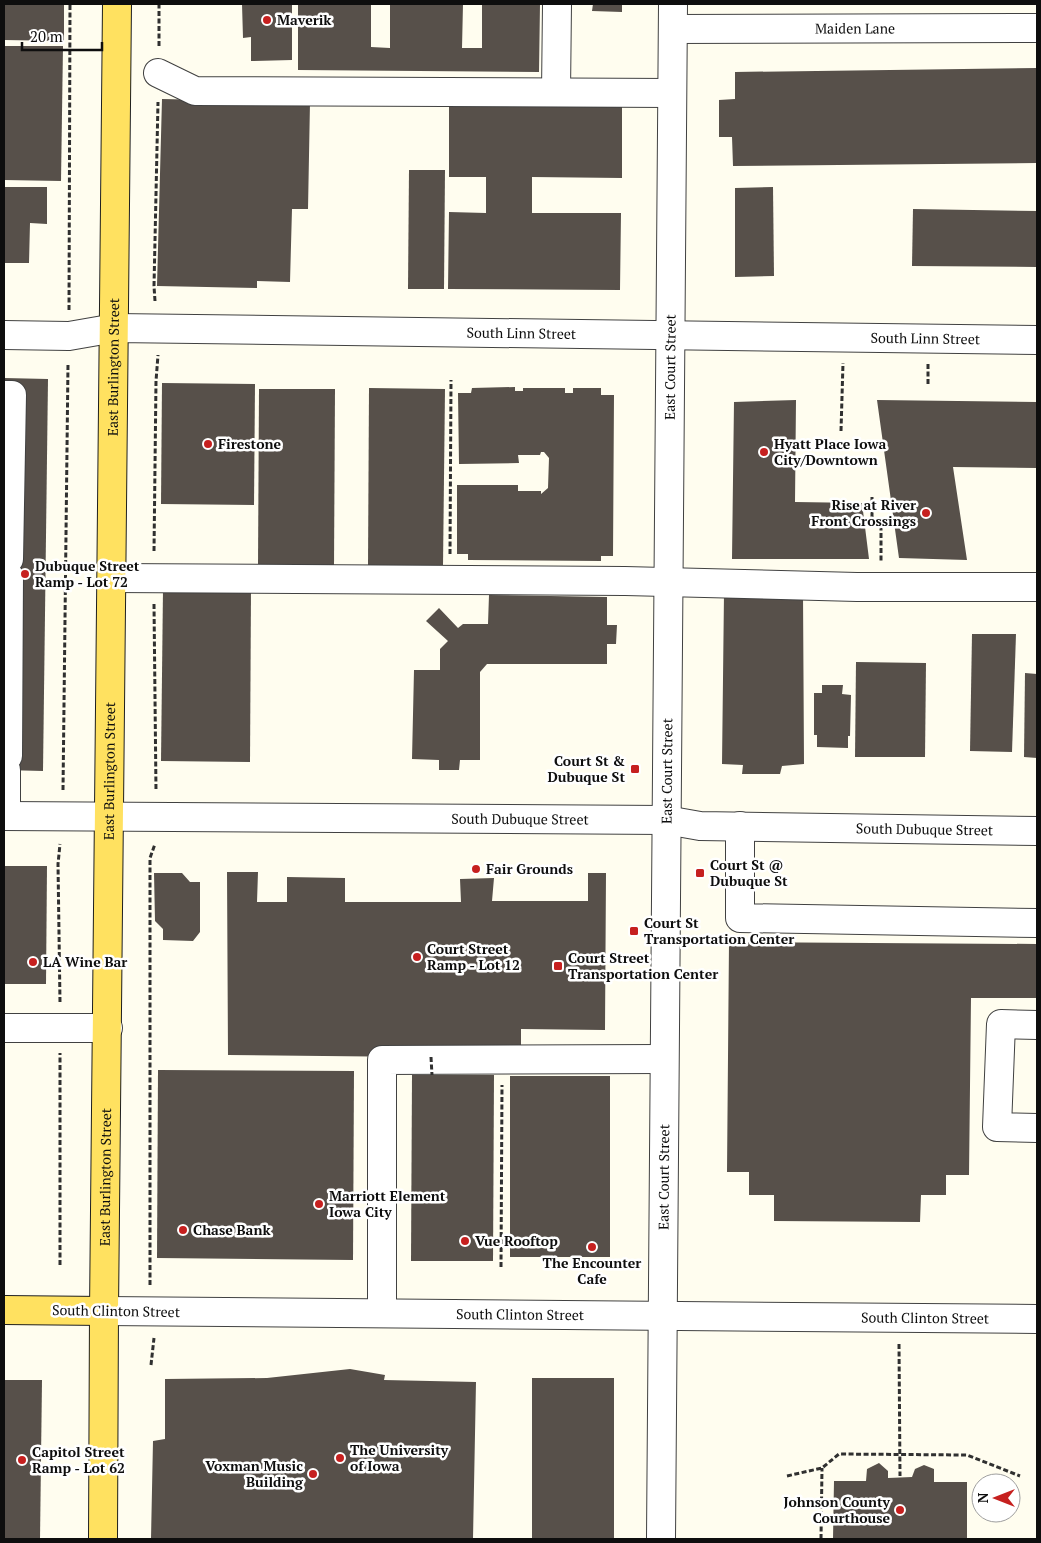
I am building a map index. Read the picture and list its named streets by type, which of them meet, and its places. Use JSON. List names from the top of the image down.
{
  "streets": {
    "main road": ["East Burlington Street", "South Clinton Street"],
    "street": [
      "Maiden Lane",
      "South Linn Street",
      "East Court Street",
      "South Dubuque Street"
    ]
  },
  "crossings": [
    ["Maiden Lane", "East Court Street"],
    ["South Linn Street", "East Burlington Street"],
    ["South Linn Street", "East Court Street"],
    ["East Burlington Street", "South Dubuque Street"],
    ["East Burlington Street", "South Clinton Street"],
    ["East Court Street", "South Dubuque Street"],
    ["East Court Street", "South Clinton Street"]
  ],
  "places": {
    "other": [
      "Maverik",
      "Firestone",
      "Hyatt Place Iowa City/Downtown",
      "Rise at River Front Crossings",
      "Dubuque Street Ramp - Lot 72",
      "Fair Grounds",
      "Court Street Ramp - Lot 12",
      "LA Wine Bar",
      "Marriott Element Iowa City",
      "Chase Bank",
      "Vue Rooftop",
      "The Encounter Cafe",
      "The University of Iowa",
      "Capitol Street Ramp - Lot 62",
      "Voxman Music Building",
      "Johnson County Courthouse"
    ],
    "transit": [
      "Court St & Dubuque St",
      "Court St @ Dubuque St",
      "Court St Transportation Center",
      "Court Street Transportation Center"
    ]
  },
  "scale_bar": "20 m",
  "north": "left"
}
